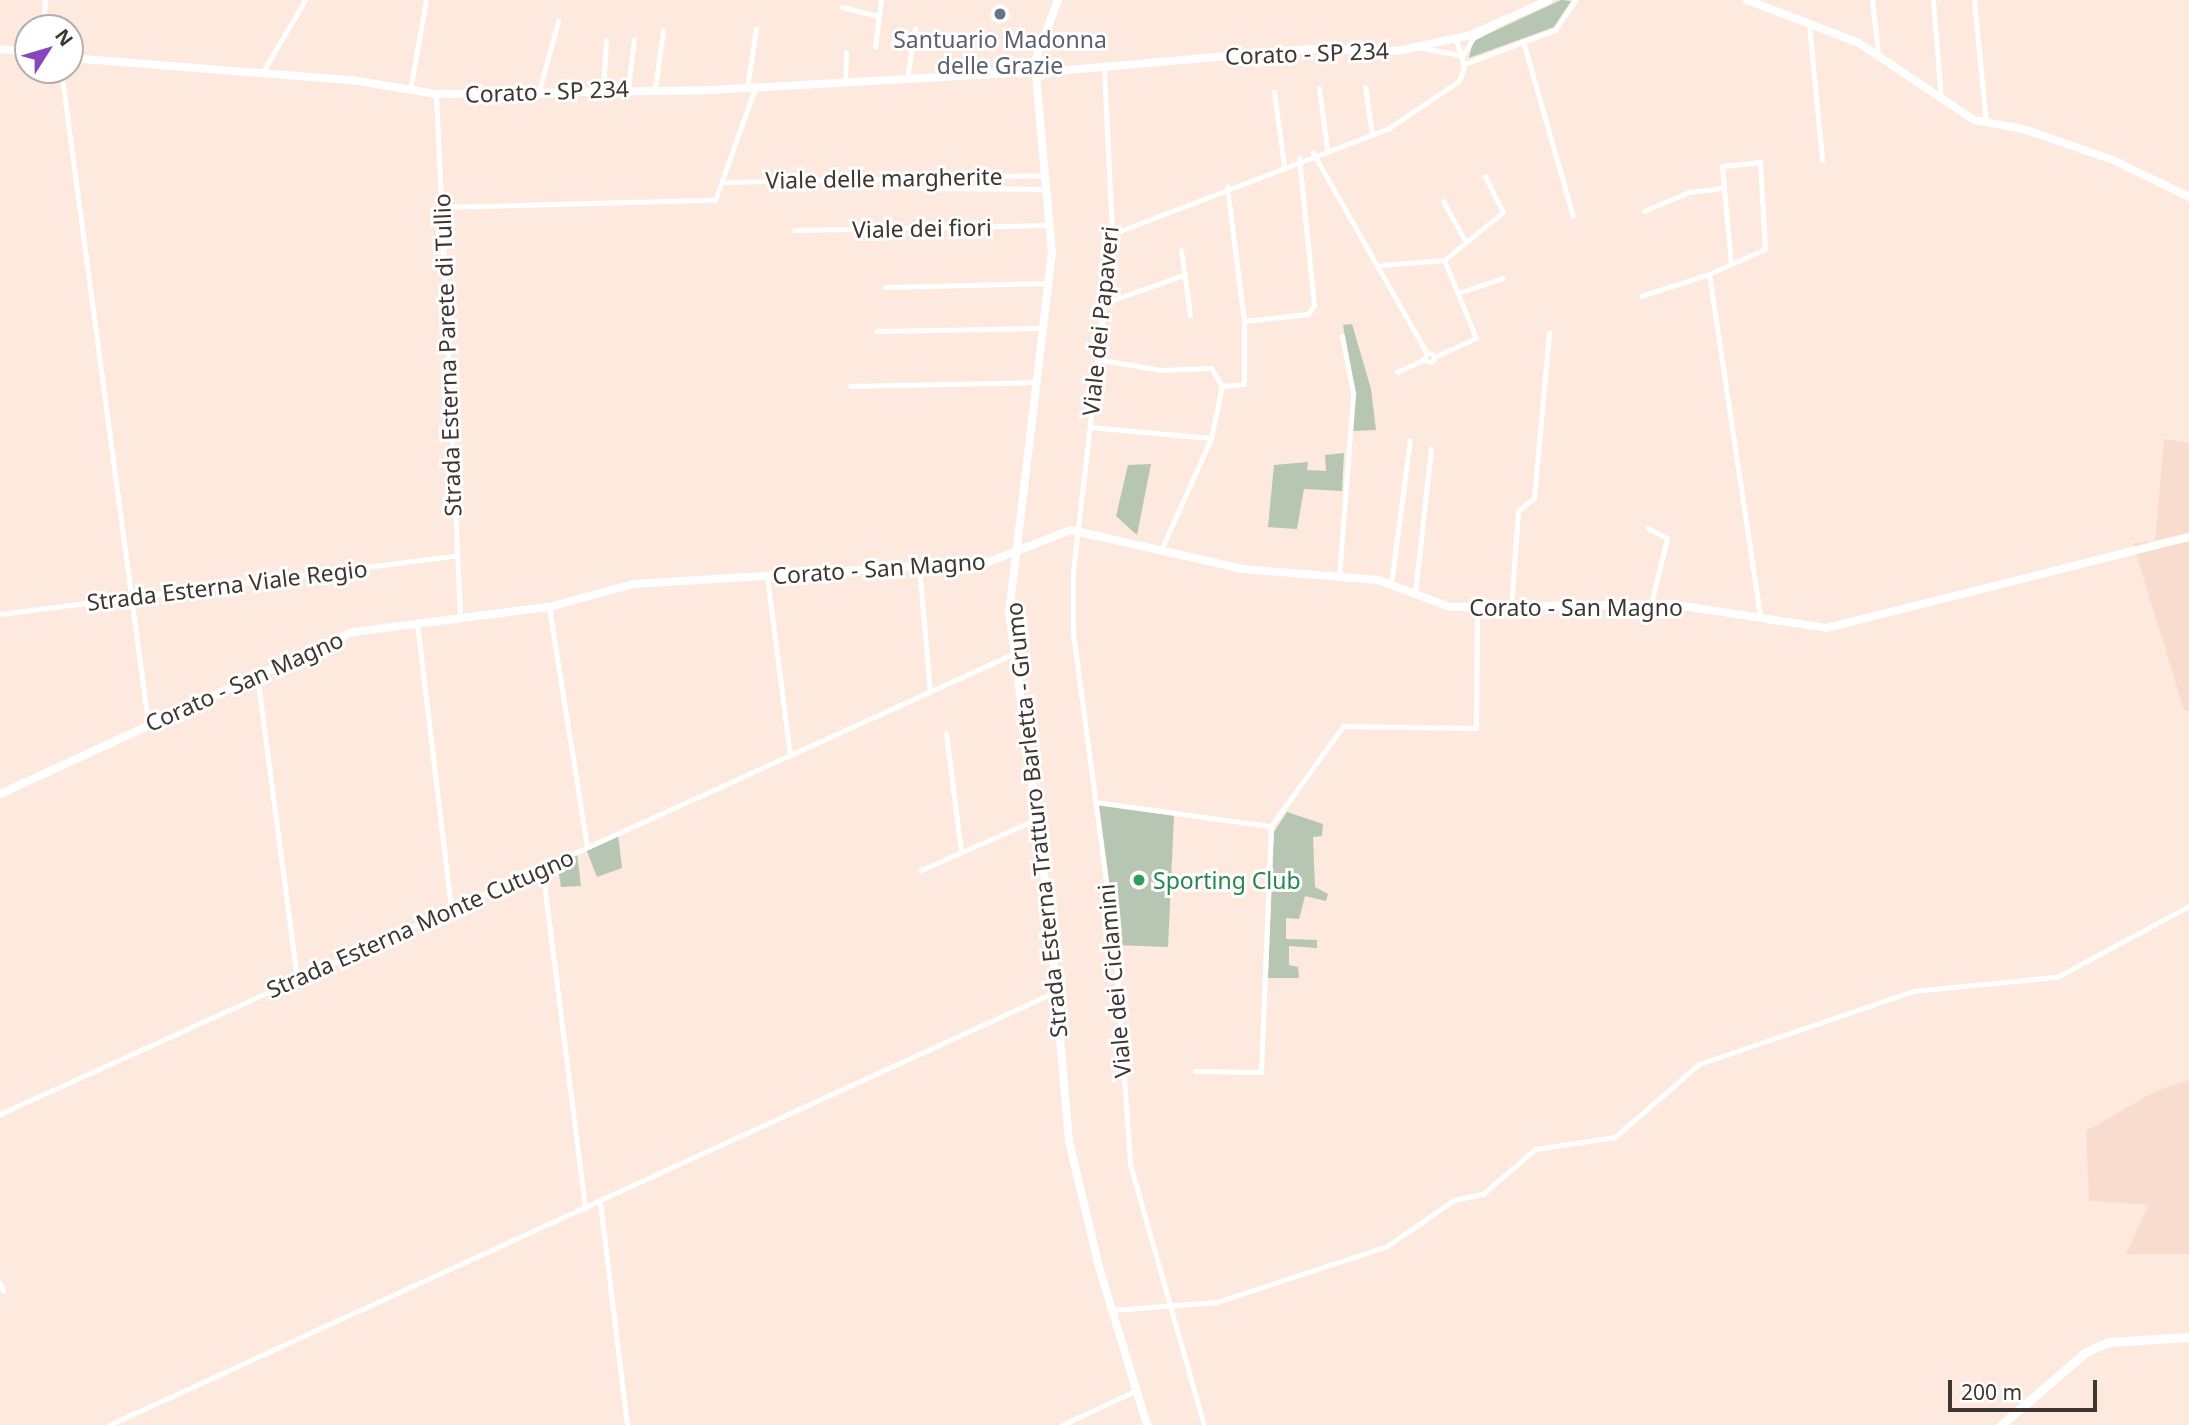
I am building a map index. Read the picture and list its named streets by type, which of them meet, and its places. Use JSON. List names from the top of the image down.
{
  "streets": {
    "main road": ["Corato - SP 234", "Corato - San Magno", "Strada Esterna Tratturo Barletta - Grumo"],
    "street": [
      "Viale delle margherite",
      "Viale dei fiori",
      "Viale dei Papaveri",
      "Strada Esterna Parete di Tullio",
      "Strada Esterna Viale Regio",
      "Strada Esterna Monte Cutugno",
      "Viale dei Ciclamini"
    ]
  },
  "crossings": [
    ["Corato - SP 234", "Viale dei Papaveri"],
    ["Corato - SP 234", "Strada Esterna Parete di Tullio"],
    ["Corato - SP 234", "Strada Esterna Tratturo Barletta - Grumo"],
    ["Viale delle margherite", "Strada Esterna Tratturo Barletta - Grumo"],
    ["Viale dei fiori", "Strada Esterna Tratturo Barletta - Grumo"],
    ["Viale dei Papaveri", "Corato - San Magno"],
    ["Viale dei Papaveri", "Viale dei Ciclamini"],
    ["Strada Esterna Parete di Tullio", "Corato - San Magno"],
    ["Strada Esterna Parete di Tullio", "Strada Esterna Viale Regio"],
    ["Corato - San Magno", "Strada Esterna Tratturo Barletta - Grumo"],
    ["Corato - San Magno", "Viale dei Ciclamini"],
    ["Strada Esterna Tratturo Barletta - Grumo", "Strada Esterna Monte Cutugno"]
  ],
  "places": ["Santuario Madonna delle Grazie", "Sporting Club"],
  "scale_bar": "200 m",
  "north": "top right"
}
